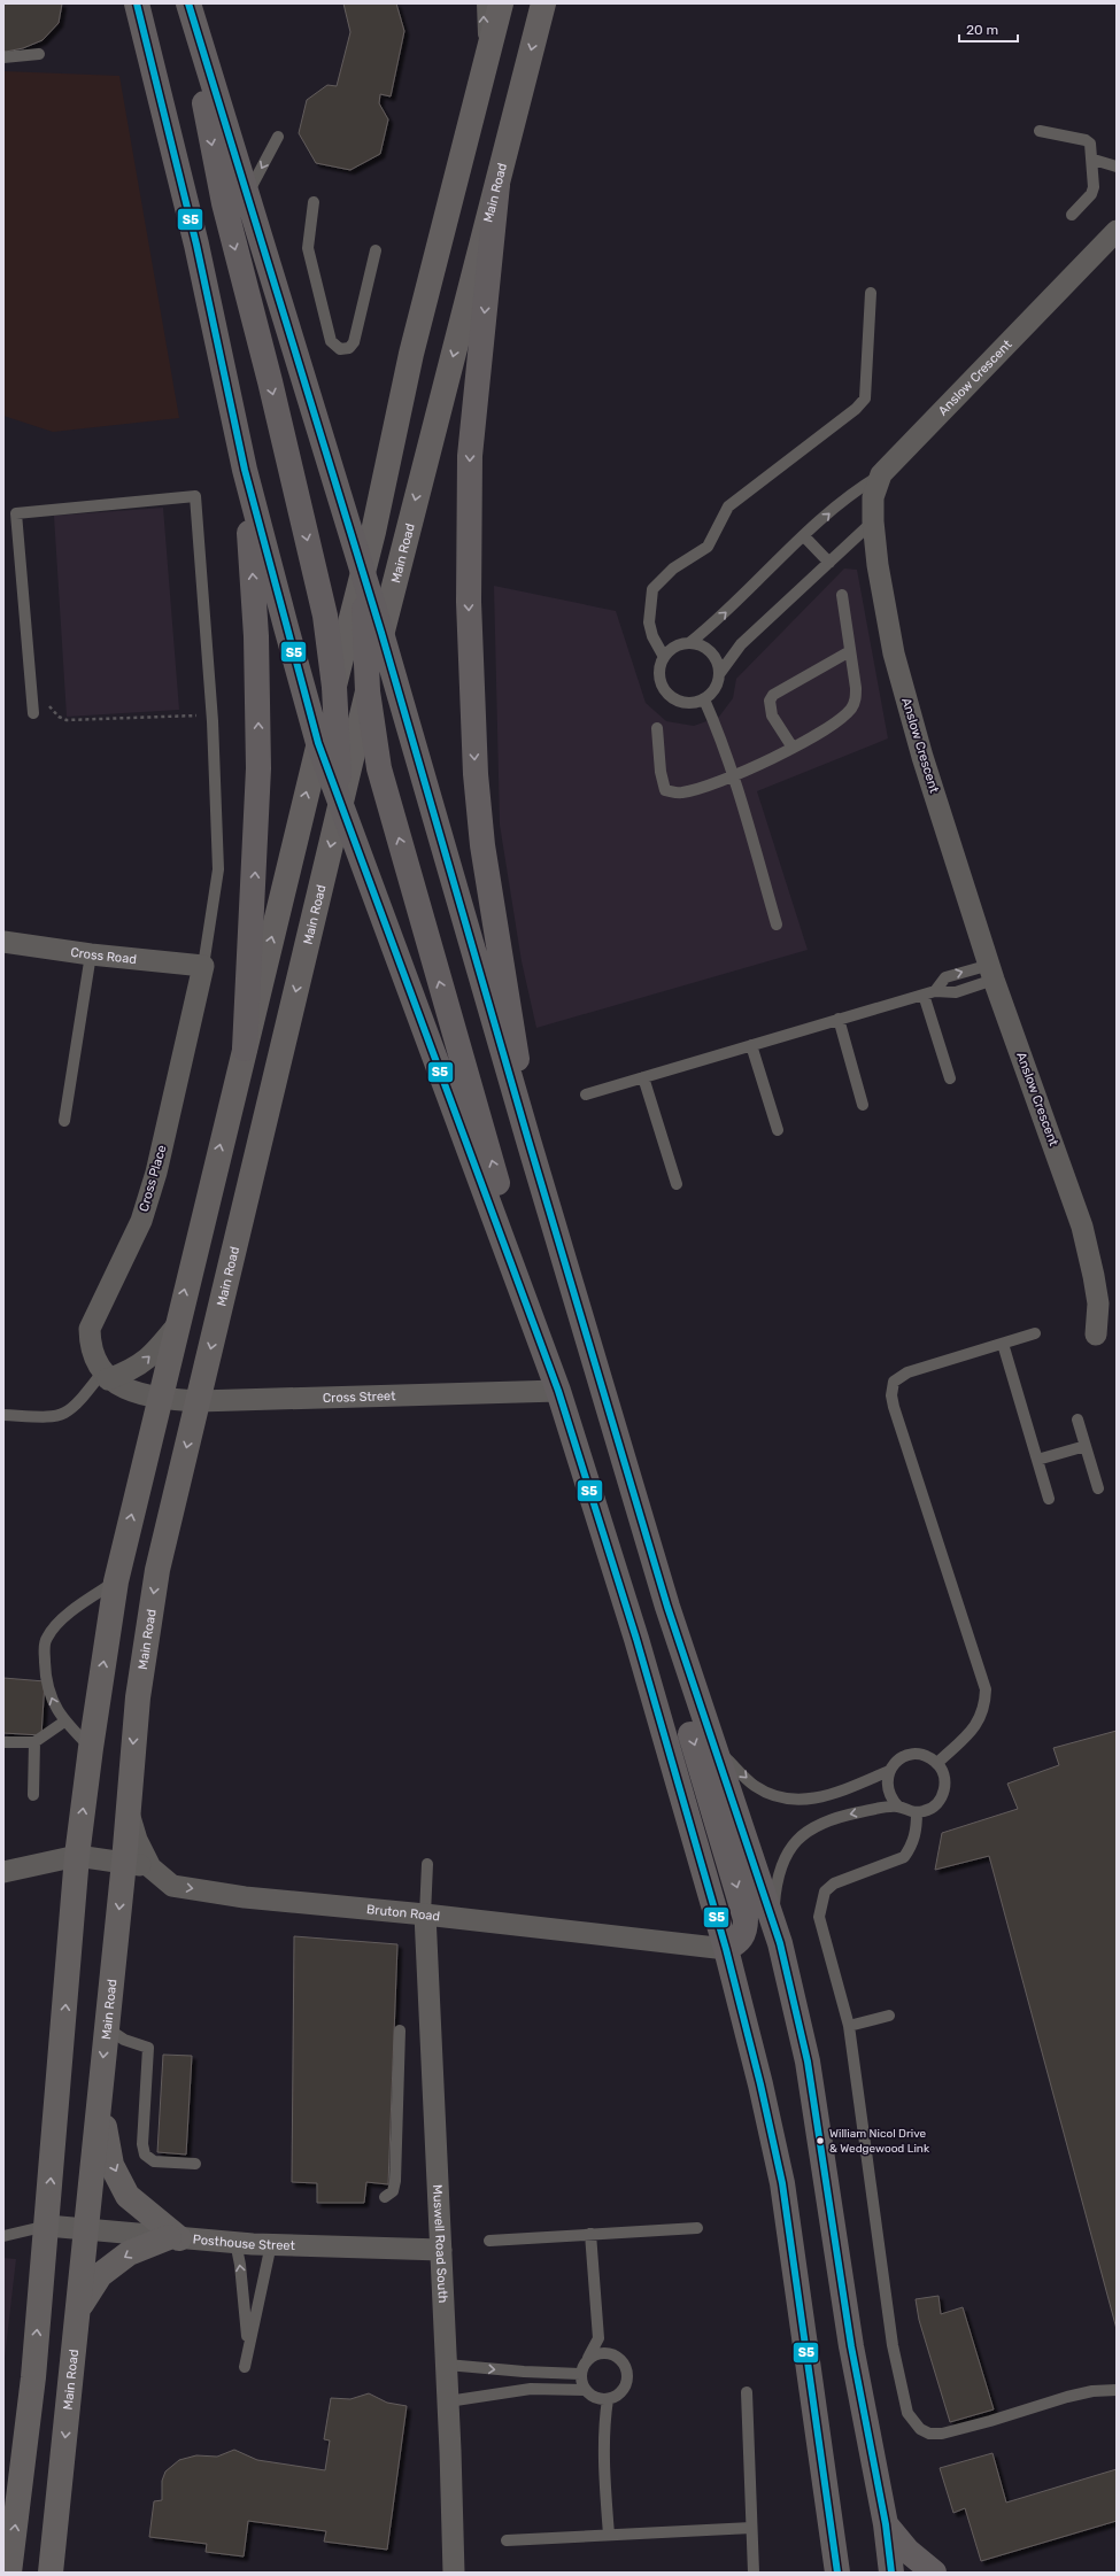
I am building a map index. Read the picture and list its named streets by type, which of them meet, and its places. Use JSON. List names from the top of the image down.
{
  "streets": {
    "main road": ["Main Road"],
    "street": [
      "Anslow Crescent",
      "Cross Road",
      "Cross Place",
      "Cross Street",
      "Bruton Road",
      "Posthouse Street",
      "Muswell Road South"
    ]
  },
  "crossings": [
    ["Main Road", "Cross Street"],
    ["Main Road", "Bruton Road"],
    ["Main Road", "Posthouse Street"],
    ["Cross Road", "Cross Place"],
    ["Bruton Road", "Muswell Road South"],
    ["Posthouse Street", "Muswell Road South"]
  ],
  "one_way": ["Bruton Road"],
  "places": ["William Nicol Drive & Wedgewood Link"],
  "lines": ["transit line S5"],
  "scale_bar": "20 m"
}
